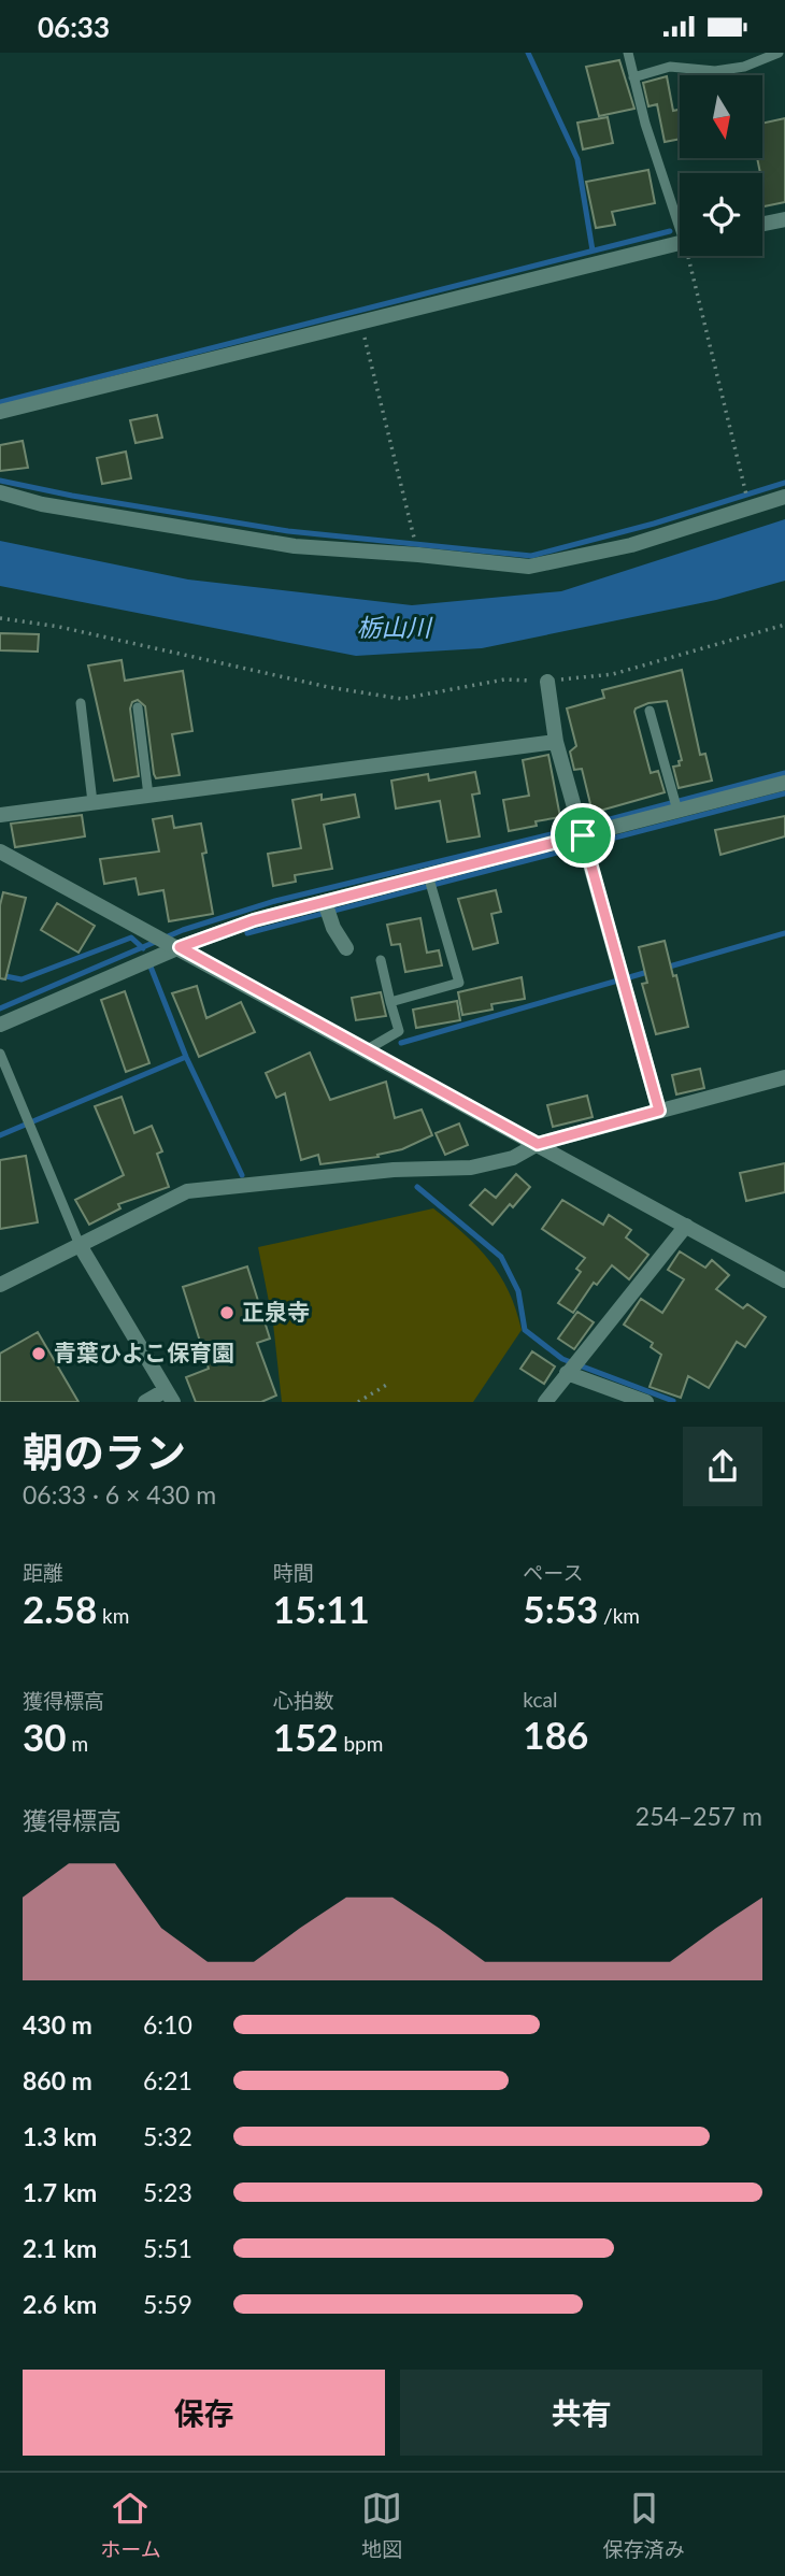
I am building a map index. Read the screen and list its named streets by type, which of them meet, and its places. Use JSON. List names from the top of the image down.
{
  "water": ["栃山川"],
  "places": ["正泉寺", "青葉ひよこ保育園"],
  "north": "bottom",
  "page": {
    "status": "06:33",
    "heading": ["朝のラン", "06:33 · 6 × 430 m"],
    "stats": [
      ["距離", "2.58 km"],
      ["時間", "15:11"],
      ["ペース", "5:53 /km"],
      ["獲得標高", "30 m"],
      ["心拍数", "152 bpm"],
      ["kcal", "186"]
    ],
    "chart": ["獲得標高", "254–257 m"],
    "list": [
      {
        "name": "430 m",
        "note": "6:10"
      },
      {
        "name": "860 m",
        "note": "6:21"
      },
      {
        "name": "1.3 km",
        "note": "5:32"
      },
      {
        "name": "1.7 km",
        "note": "5:23"
      },
      {
        "name": "2.1 km",
        "note": "5:51"
      },
      {
        "name": "2.6 km",
        "note": "5:59"
      }
    ],
    "buttons": ["保存", "共有"],
    "tabs": ["ホーム", "地図", "保存済み"]
  }
}
